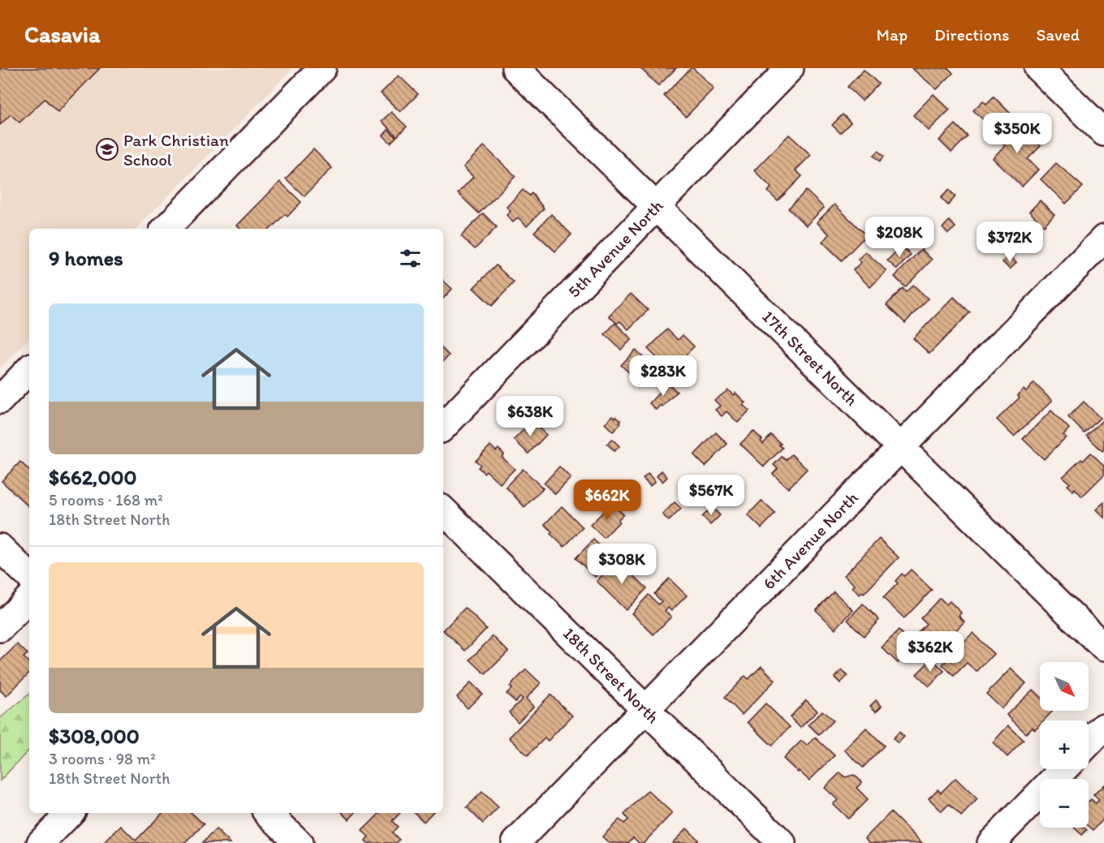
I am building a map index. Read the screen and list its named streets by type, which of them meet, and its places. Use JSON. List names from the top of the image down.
{
  "streets": {
    "street": [
      "5th Avenue North",
      "17th Street North",
      "6th Avenue North",
      "18th Street North"
    ]
  },
  "crossings": [
    ["5th Avenue North", "17th Street North"],
    ["17th Street North", "6th Avenue North"],
    ["6th Avenue North", "18th Street North"]
  ],
  "places": {
    "school or university": ["Park Christian School"]
  },
  "north": "bottom right",
  "page": {
    "header": "Casavia",
    "nav": ["Map", "Directions", "Saved"],
    "price": [
      "$350K",
      "$208K",
      "$372K",
      "$283K",
      "$638K",
      "$567K",
      "$662K",
      "$308K",
      "$362K"
    ],
    "heading": "9 homes",
    "list": [
      {
        "name": "$662,000",
        "note": "5 rooms · 168 m² · 18th Street North"
      },
      {
        "name": "$308,000",
        "note": "3 rooms · 98 m² · 18th Street North"
      }
    ],
    "map_buttons": ["+", "−"]
  }
}
